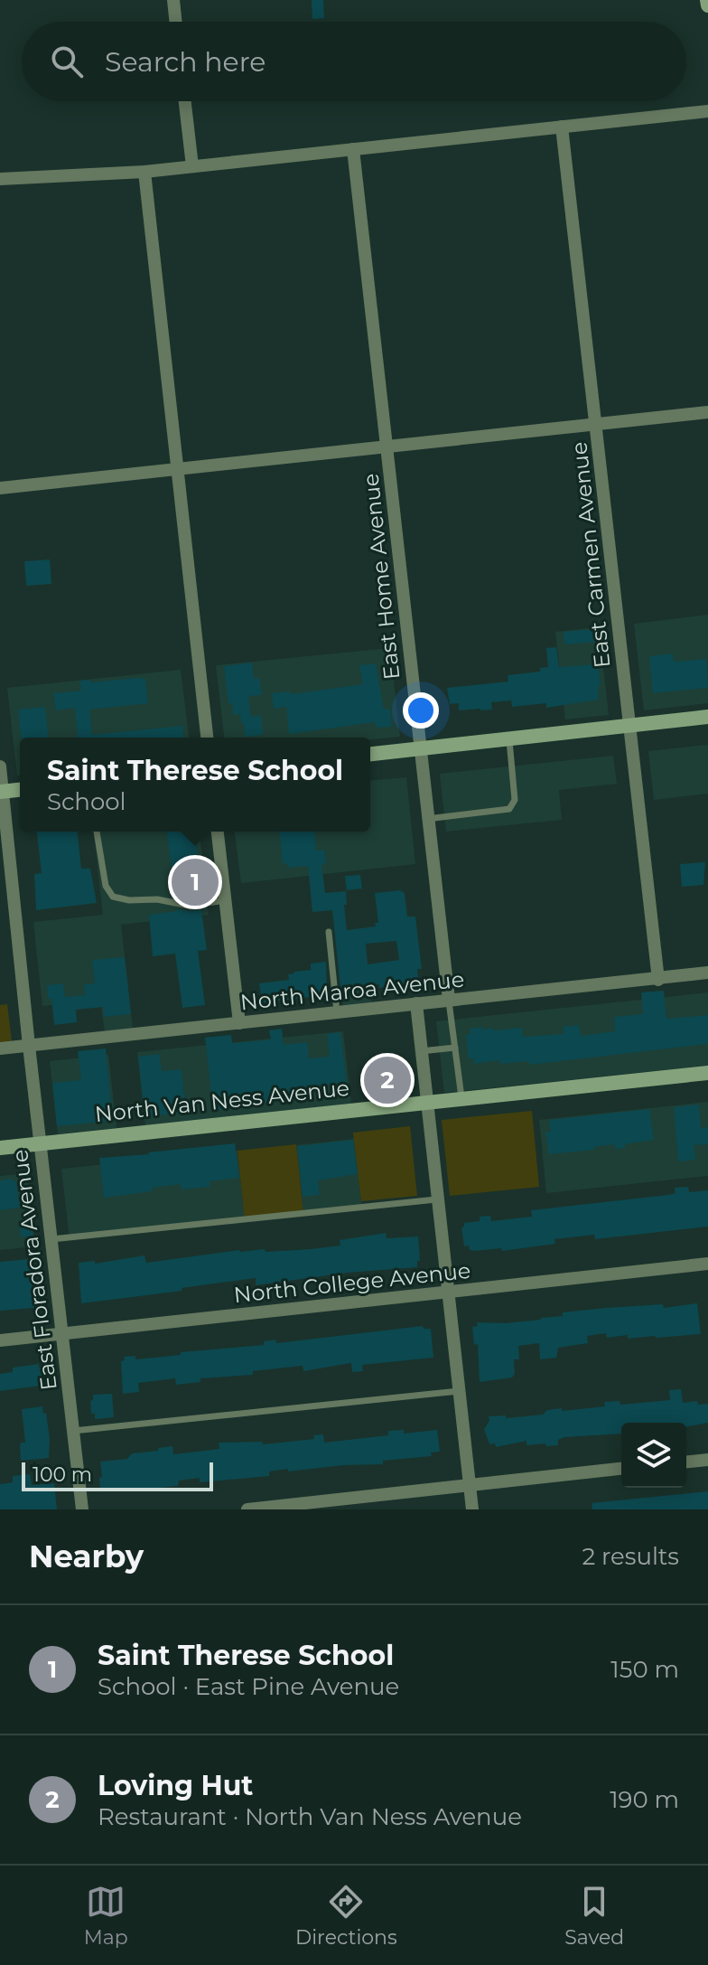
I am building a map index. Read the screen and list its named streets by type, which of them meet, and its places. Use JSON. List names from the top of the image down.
{
  "streets": {
    "main road": ["North Van Ness Avenue"],
    "street": [
      "East Carmen Avenue",
      "East Home Avenue",
      "North Maroa Avenue",
      "East Floradora Avenue",
      "North College Avenue"
    ]
  },
  "crossings": [
    ["East Carmen Avenue", "North Maroa Avenue"],
    ["East Home Avenue", "North Maroa Avenue"],
    ["North Maroa Avenue", "East Floradora Avenue"],
    ["North Van Ness Avenue", "East Floradora Avenue"],
    ["East Floradora Avenue", "North College Avenue"]
  ],
  "scale_bar": "100 m",
  "page": {
    "search": "Search here",
    "popup": ["Saint Therese School", "School"],
    "pins": ["1", "2"],
    "scale": "100 m",
    "heading": ["Nearby", "2 results"],
    "list": [
      {
        "mark": "1",
        "name": "Saint Therese School",
        "note": "School · East Pine Avenue",
        "value": "150 m"
      },
      {
        "mark": "2",
        "name": "Loving Hut",
        "note": "Restaurant · North Van Ness Avenue",
        "value": "190 m"
      }
    ],
    "nav": ["Map", "Directions", "Saved"]
  }
}
